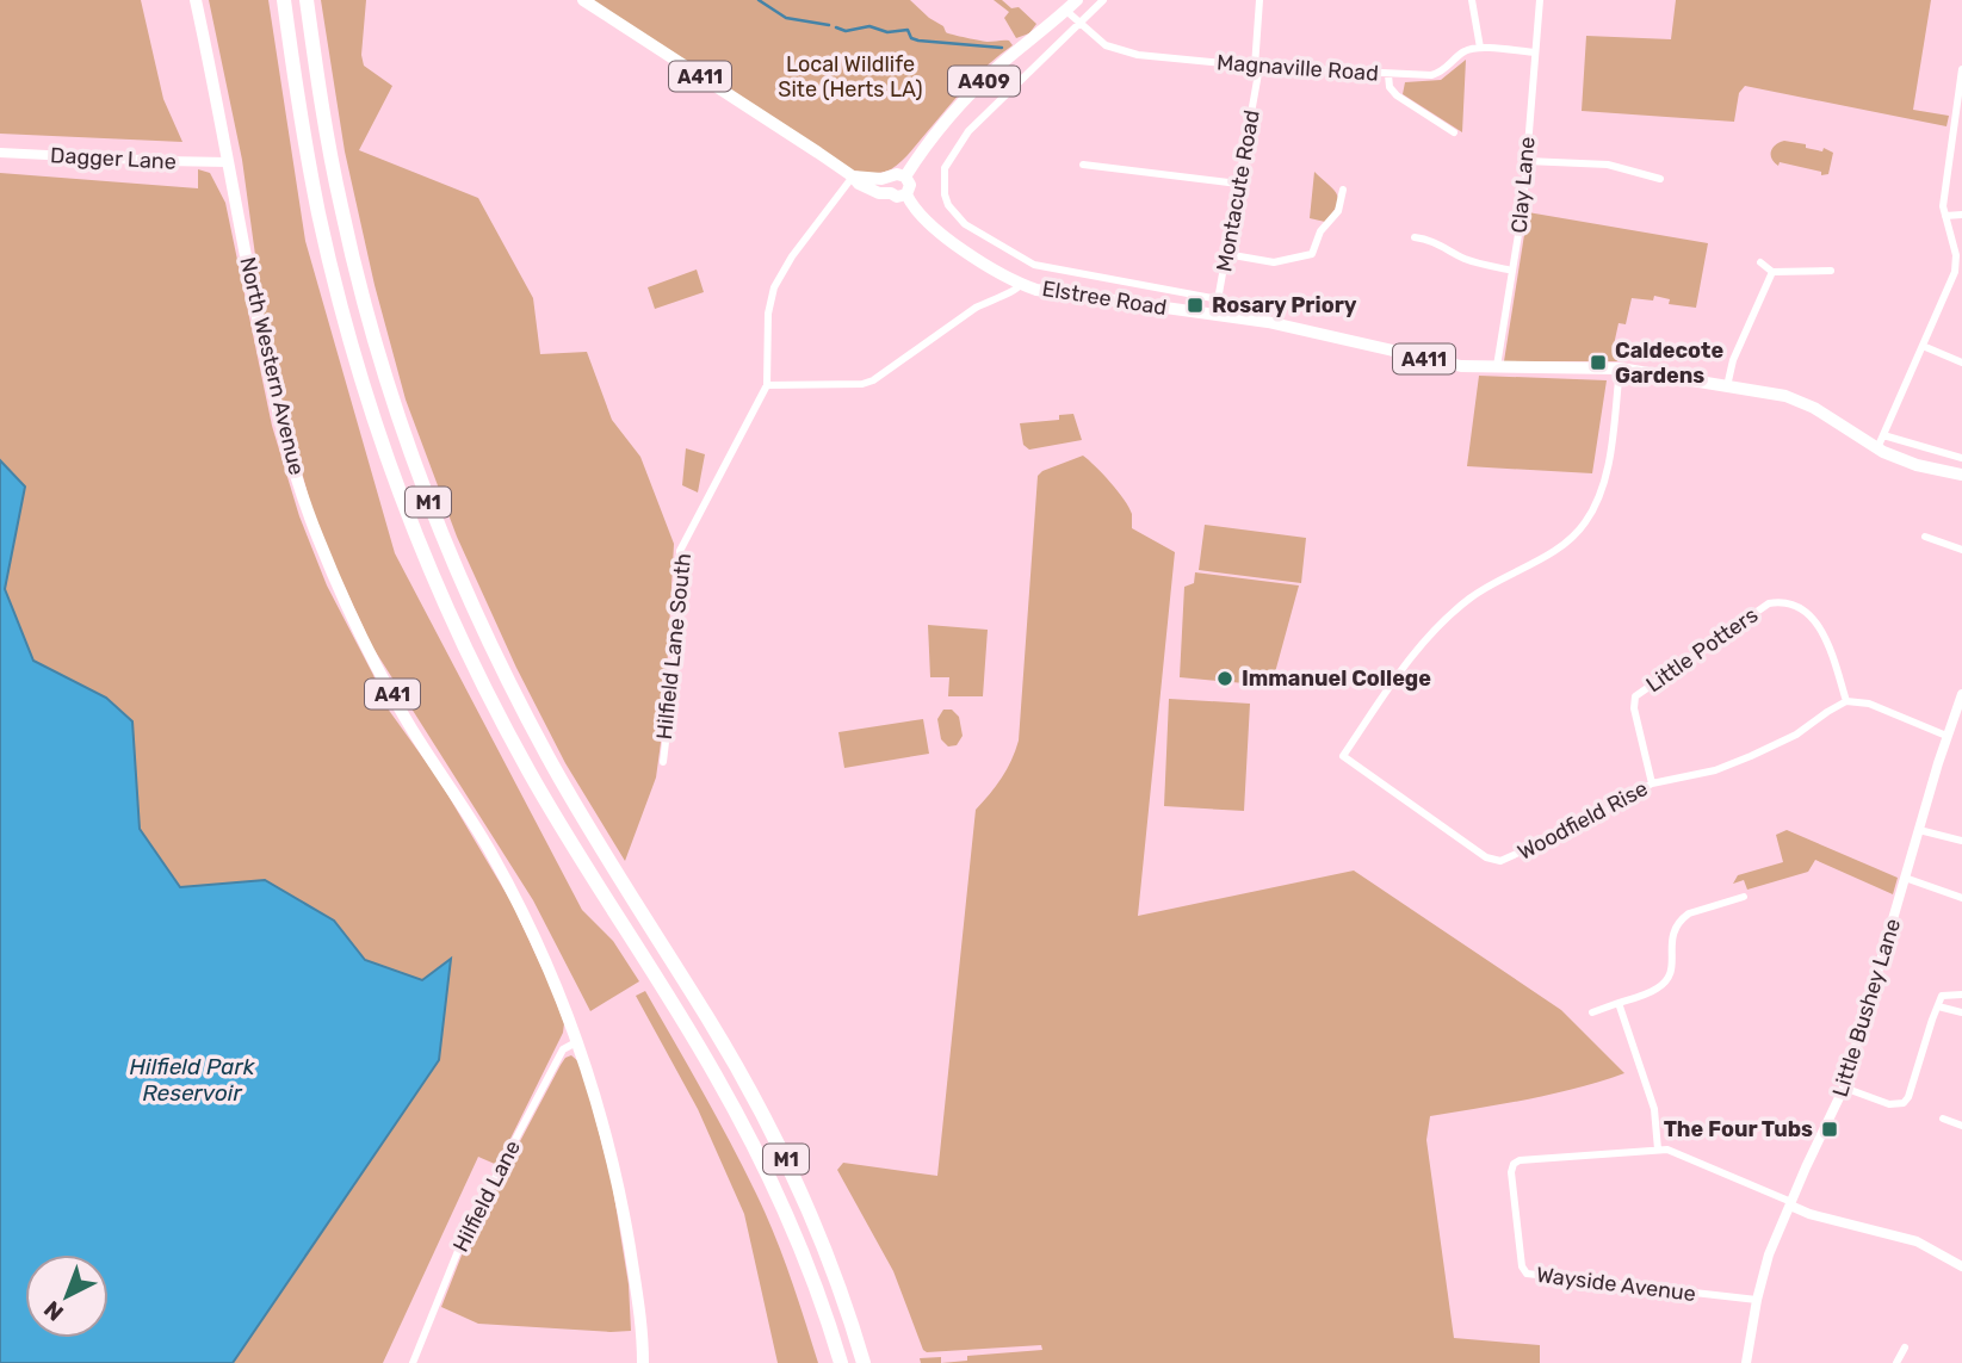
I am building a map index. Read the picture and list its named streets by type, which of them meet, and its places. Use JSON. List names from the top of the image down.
{
  "streets": {
    "highway": ["M1"],
    "main road": [
      "A411",
      "A409",
      "Elstree Road",
      "North Western Avenue",
      "A41"
    ],
    "street": [
      "Magnaville Road",
      "Dagger Lane",
      "Clay Lane",
      "Montacute Road",
      "Hilfield Lane South",
      "Little Potters",
      "Woodfield Rise",
      "Little Bushey Lane",
      "Hilfield Lane",
      "Wayside Avenue"
    ]
  },
  "crossings": [
    ["Magnaville Road", "A409"],
    ["Magnaville Road", "Montacute Road"],
    ["A411", "A409"],
    ["A411", "Elstree Road"],
    ["A411", "Hilfield Lane South"],
    ["A409", "Elstree Road"],
    ["Dagger Lane", "North Western Avenue"],
    ["Clay Lane", "Elstree Road"],
    ["Montacute Road", "Elstree Road"],
    ["Elstree Road", "Woodfield Rise"],
    ["North Western Avenue", "Hilfield Lane"],
    ["Little Potters", "Woodfield Rise"],
    ["Little Bushey Lane", "Wayside Avenue"]
  ],
  "water": ["Hilfield Park Reservoir"],
  "parks": ["Local Wildlife Site (Herts LA)"],
  "places": {
    "transit": ["Rosary Priory", "Caldecote Gardens", "The Four Tubs"],
    "other": ["Immanuel College"]
  },
  "north": "bottom left"
}
